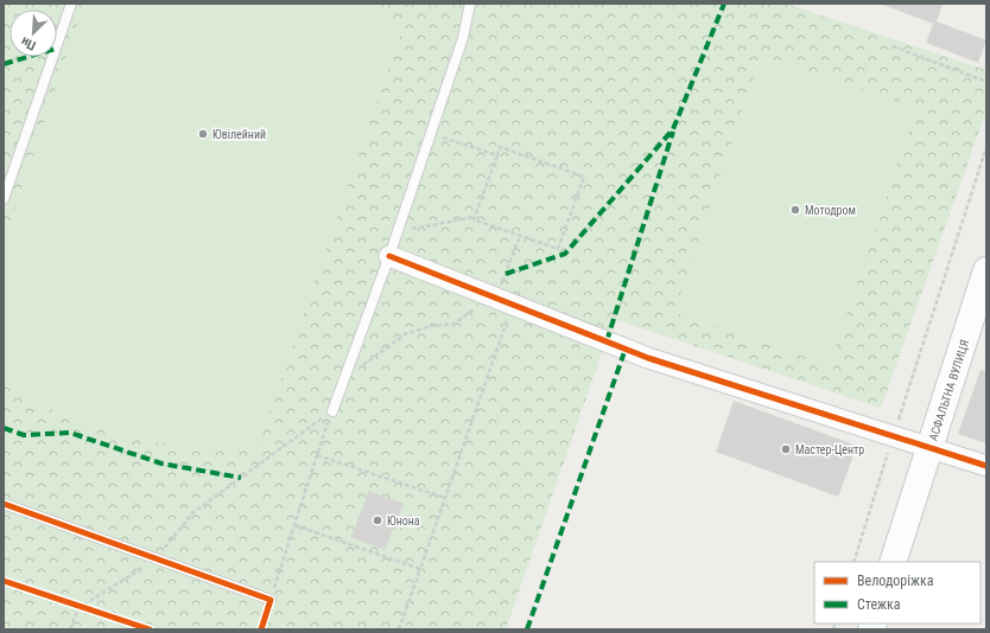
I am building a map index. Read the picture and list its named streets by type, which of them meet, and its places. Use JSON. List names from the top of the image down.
{
  "streets": {
    "main road": ["АСФАЛЬТНА ВУЛИЦЯ"]
  },
  "places": [
    "Ювілейний",
    "Мотодром",
    "Мастер-Центр",
    "Юнона"
  ],
  "legend": ["Велодоріжка", "Стежка"],
  "north": "bottom left"
}
